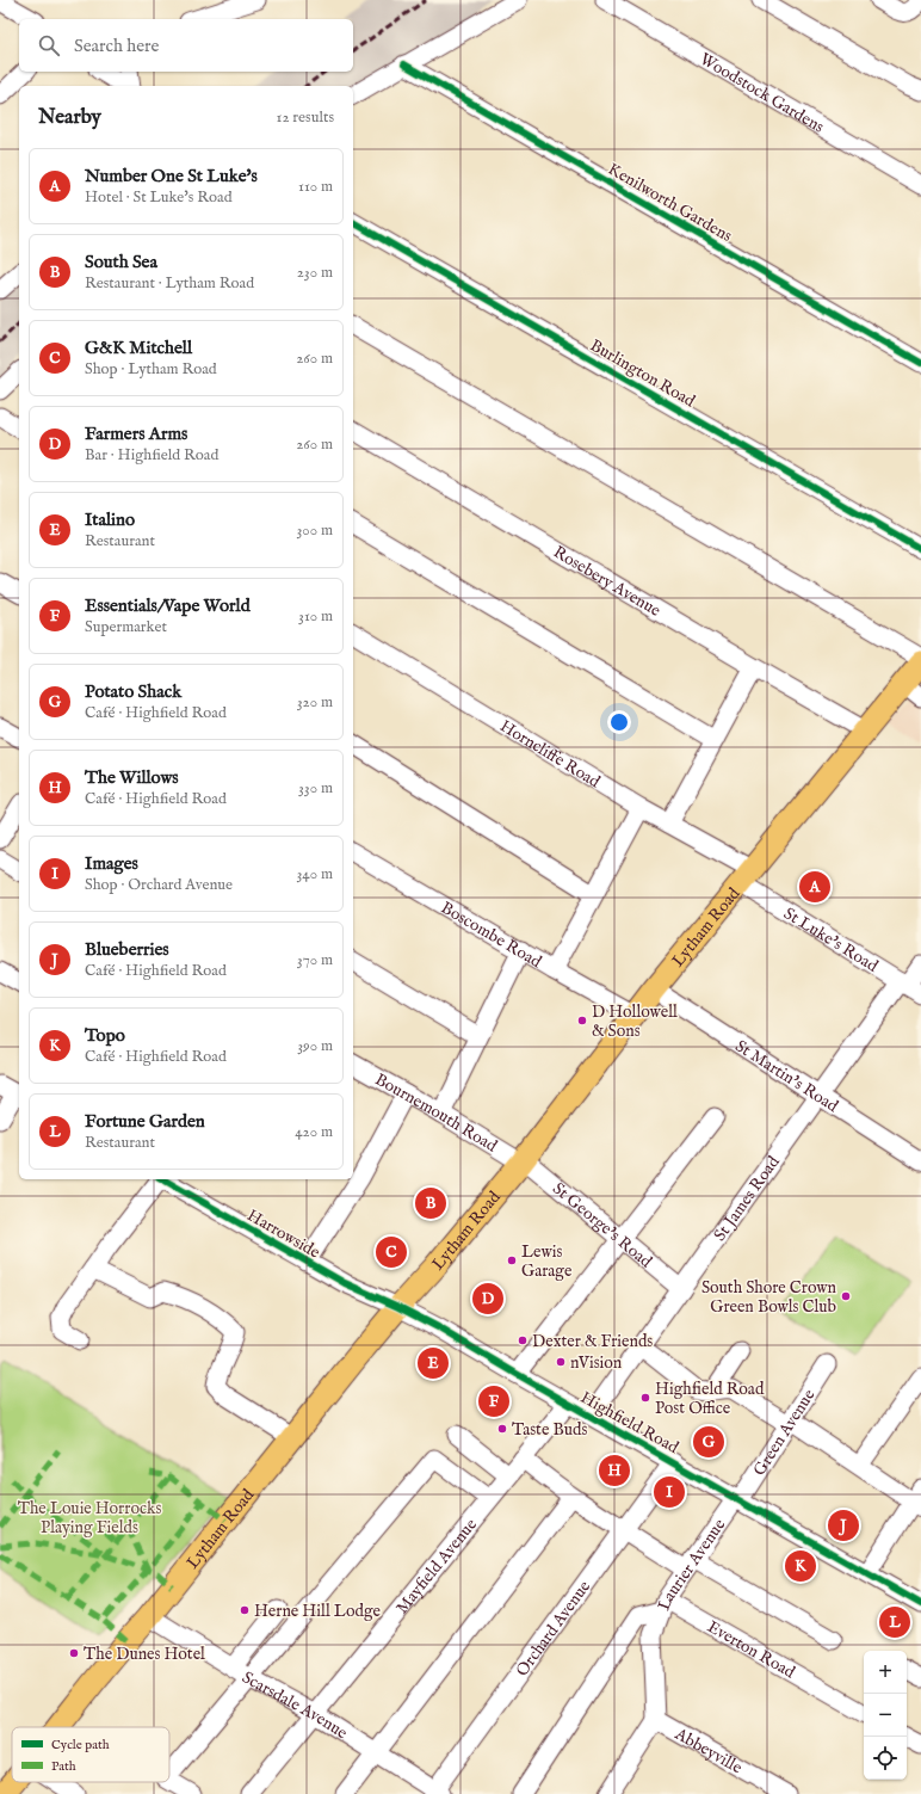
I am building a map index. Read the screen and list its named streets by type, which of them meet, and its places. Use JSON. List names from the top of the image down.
{
  "streets": {
    "main road": ["Lytham Road"],
    "street": [
      "Woodstock Gardens",
      "Kenilworth Gardens",
      "Burlington Road",
      "Rosebery Avenue",
      "Horncliffe Road",
      "Boscombe Road",
      "St Luke's Road",
      "St Martin's Road",
      "Bournemouth Road",
      "St James Road",
      "St George's Road",
      "Harrowside",
      "Highfield Road",
      "Green Avenue",
      "Mayfield Avenue",
      "Laurier Avenue",
      "Orchard Avenue",
      "Everton Road",
      "Scarsdale Avenue",
      "Abbeyville"
    ]
  },
  "crossings": [
    ["Rosebery Avenue", "Lytham Road"],
    ["Horncliffe Road", "Lytham Road"],
    ["Horncliffe Road", "St Luke's Road"],
    ["Lytham Road", "Boscombe Road"],
    ["Lytham Road", "St Luke's Road"],
    ["Lytham Road", "St Martin's Road"],
    ["Lytham Road", "Bournemouth Road"],
    ["Lytham Road", "St George's Road"],
    ["Lytham Road", "Harrowside"],
    ["Lytham Road", "Highfield Road"],
    ["Lytham Road", "Scarsdale Avenue"],
    ["St Luke's Road", "St James Road"],
    ["St Martin's Road", "St James Road"],
    ["Bournemouth Road", "St George's Road"],
    ["St James Road", "St George's Road"],
    ["St James Road", "Highfield Road"],
    ["Harrowside", "Highfield Road"],
    ["Highfield Road", "Green Avenue"],
    ["Highfield Road", "Mayfield Avenue"],
    ["Highfield Road", "Laurier Avenue"],
    ["Highfield Road", "Orchard Avenue"],
    ["Green Avenue", "Laurier Avenue"],
    ["Mayfield Avenue", "Scarsdale Avenue"],
    ["Laurier Avenue", "Everton Road"],
    ["Laurier Avenue", "Abbeyville"],
    ["Orchard Avenue", "Scarsdale Avenue"]
  ],
  "parks": ["The Louie Horrocks Playing Fields"],
  "places": [
    "D Hollowell & Sons",
    "Lewis Garage",
    "South Shore Crown Green Bowls Club",
    "Dexter & Friends",
    "nVision",
    "Highfield Road Post Office",
    "Taste Buds",
    "Herne Hill Lodge",
    "The Dunes Hotel"
  ],
  "legend": ["Cycle path", "Path"],
  "page": {
    "search": "Search here",
    "heading": ["Nearby", "12 results"],
    "list": [
      {
        "mark": "A",
        "name": "Number One St Luke's",
        "note": "Hotel · St Luke's Road",
        "value": "110 m"
      },
      {
        "mark": "B",
        "name": "South Sea",
        "note": "Restaurant · Lytham Road",
        "value": "230 m"
      },
      {
        "mark": "C",
        "name": "G&K Mitchell",
        "note": "Shop · Lytham Road",
        "value": "260 m"
      },
      {
        "mark": "D",
        "name": "Farmers Arms",
        "note": "Bar · Highfield Road",
        "value": "260 m"
      },
      {
        "mark": "E",
        "name": "Italino",
        "note": "Restaurant",
        "value": "300 m"
      },
      {
        "mark": "F",
        "name": "Essentials/Vape World",
        "note": "Supermarket",
        "value": "310 m"
      },
      {
        "mark": "G",
        "name": "Potato Shack",
        "note": "Café · Highfield Road",
        "value": "320 m"
      },
      {
        "mark": "H",
        "name": "The Willows",
        "note": "Café · Highfield Road",
        "value": "330 m"
      },
      {
        "mark": "I",
        "name": "Images",
        "note": "Shop · Orchard Avenue",
        "value": "340 m"
      },
      {
        "mark": "J",
        "name": "Blueberries",
        "note": "Café · Highfield Road",
        "value": "370 m"
      },
      {
        "mark": "K",
        "name": "Topo",
        "note": "Café · Highfield Road",
        "value": "390 m"
      },
      {
        "mark": "L",
        "name": "Fortune Garden",
        "note": "Restaurant",
        "value": "420 m"
      }
    ],
    "pins": [
      "A",
      "B",
      "C",
      "D",
      "E",
      "F",
      "G",
      "H",
      "I",
      "J",
      "K",
      "L"
    ],
    "map_buttons": ["+", "−"]
  }
}
